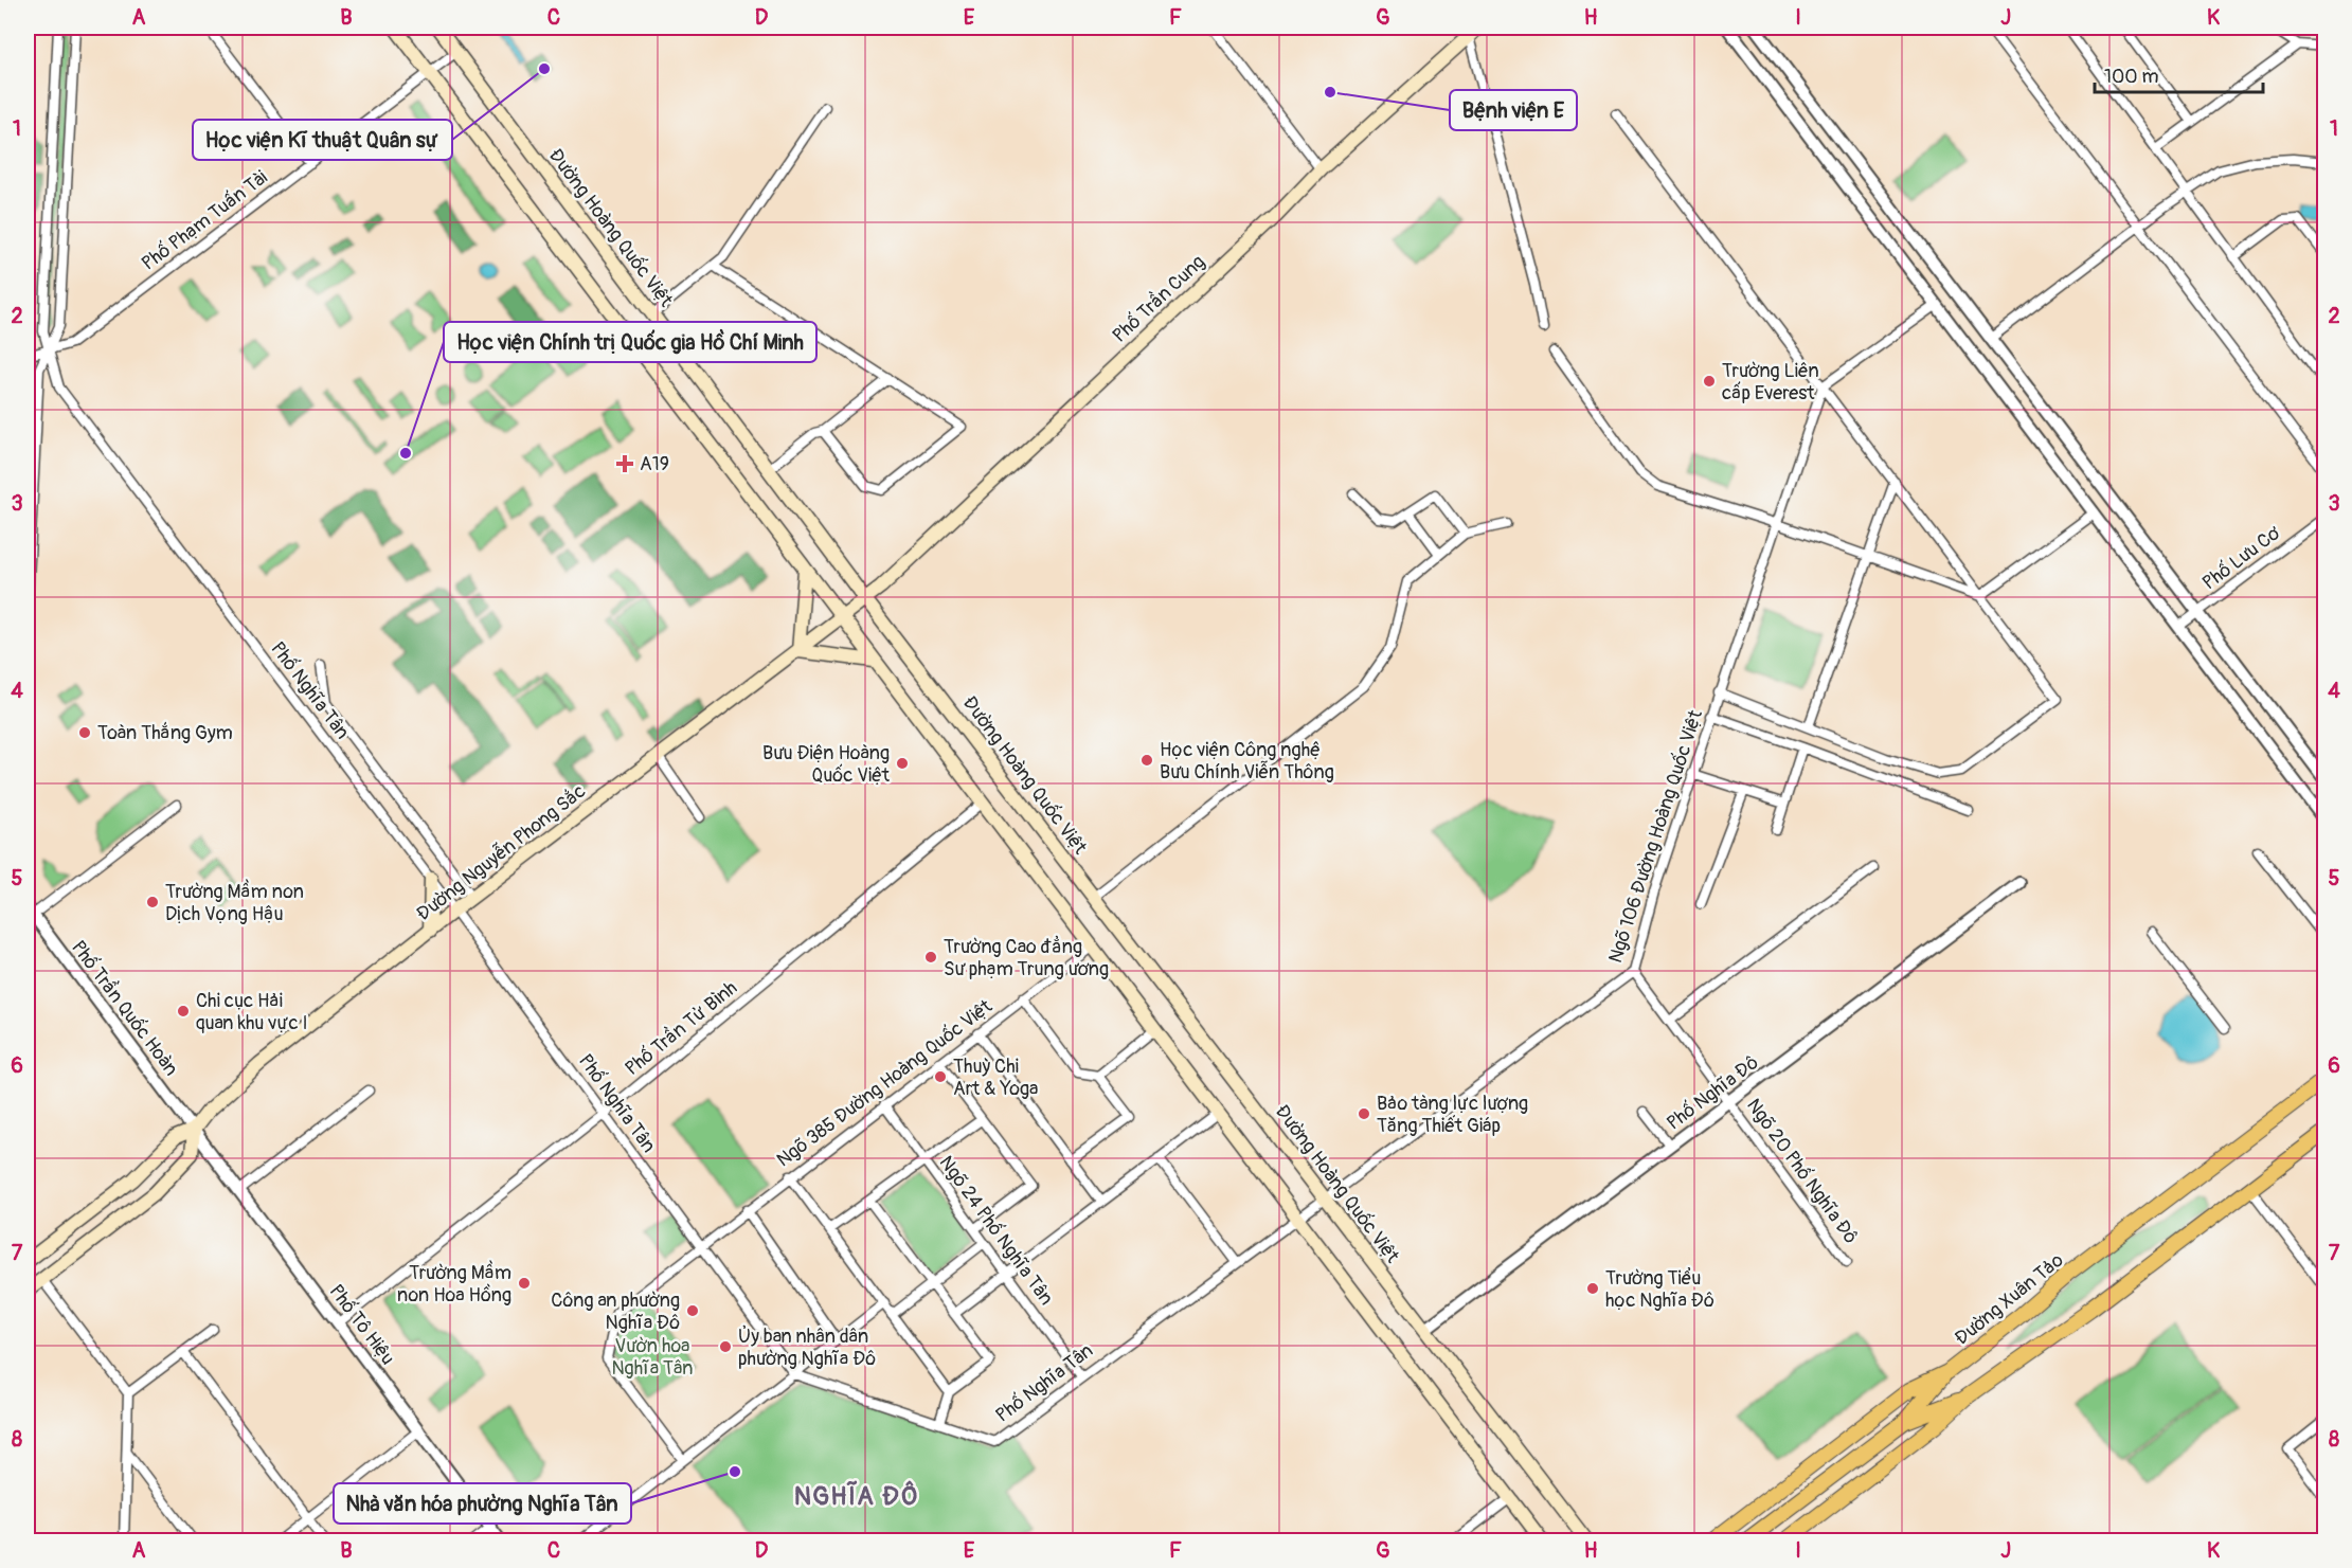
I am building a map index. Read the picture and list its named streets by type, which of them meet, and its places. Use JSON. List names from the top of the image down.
{
  "streets": {
    "main road": [
      "Đường Hoàng Quốc Việt",
      "Phố Trần Cung",
      "Đường Nguyễn Phong Sắc",
      "Đường Xuân Tảo"
    ],
    "street": [
      "Phố Phạm Tuấn Tài",
      "Phố Lưu Cơ",
      "Phố Nghĩa Tân",
      "Ngõ 106 Đường Hoàng Quốc Việt",
      "Phố Trần Quốc Hoàn",
      "Phố Trần Tử Bình",
      "Ngõ 385 Đường Hoàng Quốc Việt",
      "Phố Nghĩa Đô",
      "Ngõ 20 Phố Nghĩa Đô",
      "Ngõ 24 Phố Nghĩa Tân",
      "Phố Tô Hiệu"
    ]
  },
  "crossings": [
    ["Phố Phạm Tuấn Tài", "Đường Hoàng Quốc Việt"],
    ["Phố Phạm Tuấn Tài", "Phố Nghĩa Tân"],
    ["Đường Hoàng Quốc Việt", "Phố Trần Cung"],
    ["Đường Hoàng Quốc Việt", "Phố Nghĩa Tân"],
    ["Đường Hoàng Quốc Việt", "Ngõ 106 Đường Hoàng Quốc Việt"],
    ["Đường Hoàng Quốc Việt", "Phố Nghĩa Đô"],
    ["Phố Trần Cung", "Đường Nguyễn Phong Sắc"],
    ["Phố Nghĩa Tân", "Ngõ 106 Đường Hoàng Quốc Việt"],
    ["Phố Nghĩa Tân", "Đường Nguyễn Phong Sắc"],
    ["Phố Nghĩa Tân", "Phố Trần Tử Bình"],
    ["Phố Nghĩa Tân", "Ngõ 385 Đường Hoàng Quốc Việt"],
    ["Phố Nghĩa Tân", "Ngõ 24 Phố Nghĩa Tân"],
    ["Ngõ 106 Đường Hoàng Quốc Việt", "Ngõ 20 Phố Nghĩa Đô"],
    ["Đường Nguyễn Phong Sắc", "Phố Trần Quốc Hoàn"],
    ["Đường Nguyễn Phong Sắc", "Phố Tô Hiệu"],
    ["Phố Trần Quốc Hoàn", "Phố Tô Hiệu"],
    ["Phố Trần Tử Bình", "Phố Tô Hiệu"],
    ["Ngõ 385 Đường Hoàng Quốc Việt", "Ngõ 24 Phố Nghĩa Tân"],
    ["Phố Nghĩa Đô", "Ngõ 20 Phố Nghĩa Đô"]
  ],
  "districts": ["NGHĨA ĐÔ"],
  "parks": ["Vườn hoa Nghĩa Tân"],
  "places": {
    "other": [
      "Học viện Kĩ thuật Quân sự",
      "Bệnh viện E",
      "Trường Liên cấp Everest",
      "Học viện Chính trị Quốc gia Hồ Chí Minh",
      "Toàn Thắng Gym",
      "Học viện Công nghệ Bưu Chính Viễn Thông",
      "Bưu Điện Hoàng Quốc Việt",
      "Trường Mầm non Dịch Vọng Hậu",
      "Trường Cao đẳng Sư phạm Trung ương",
      "Chi cục Hải quan khu vực I",
      "Thuỳ Chi Art & Yoga",
      "Bảo tàng lực lượng Tăng Thiết Giáp",
      "Trường Mầm non Hoa Hồng",
      "Trường Tiểu học Nghĩa Đô",
      "Công an phường Nghĩa Đô",
      "Ủy ban nhân dân phường Nghĩa Đô",
      "Nhà văn hóa phường Nghĩa Tân"
    ],
    "health": ["A19"]
  },
  "scale_bar": "100 m",
  "grid": {
    "columns": [
      "A",
      "B",
      "C",
      "D",
      "E",
      "F",
      "G",
      "H",
      "I",
      "J",
      "K"
    ],
    "rows": [
      "1",
      "2",
      "3",
      "4",
      "5",
      "6",
      "7",
      "8"
    ]
  }
}
